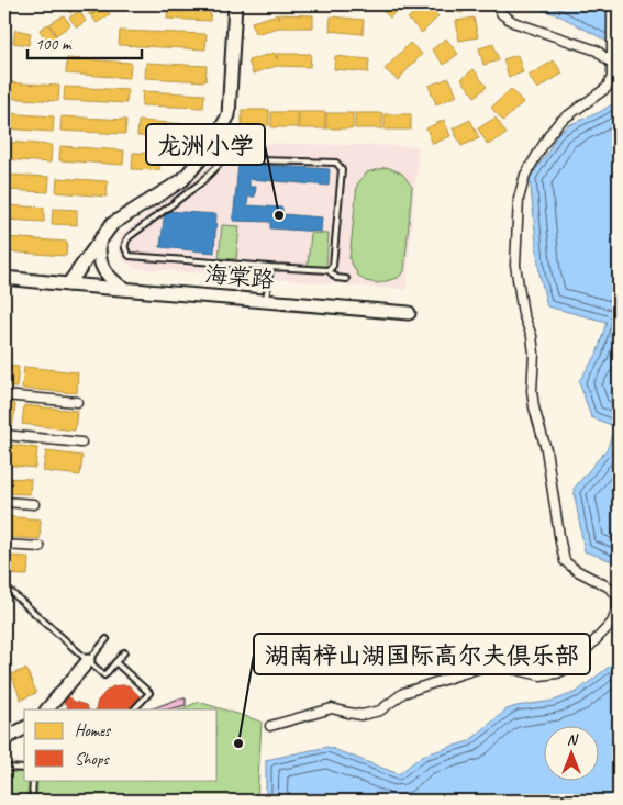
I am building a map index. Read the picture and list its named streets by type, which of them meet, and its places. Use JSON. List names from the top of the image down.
{
  "streets": {
    "street": ["海棠路"]
  },
  "places": ["龙洲小学", "湖南梓山湖国际高尔夫俱乐部"],
  "legend": ["Homes", "Shops"],
  "scale_bar": "100 m",
  "north": "top"
}
